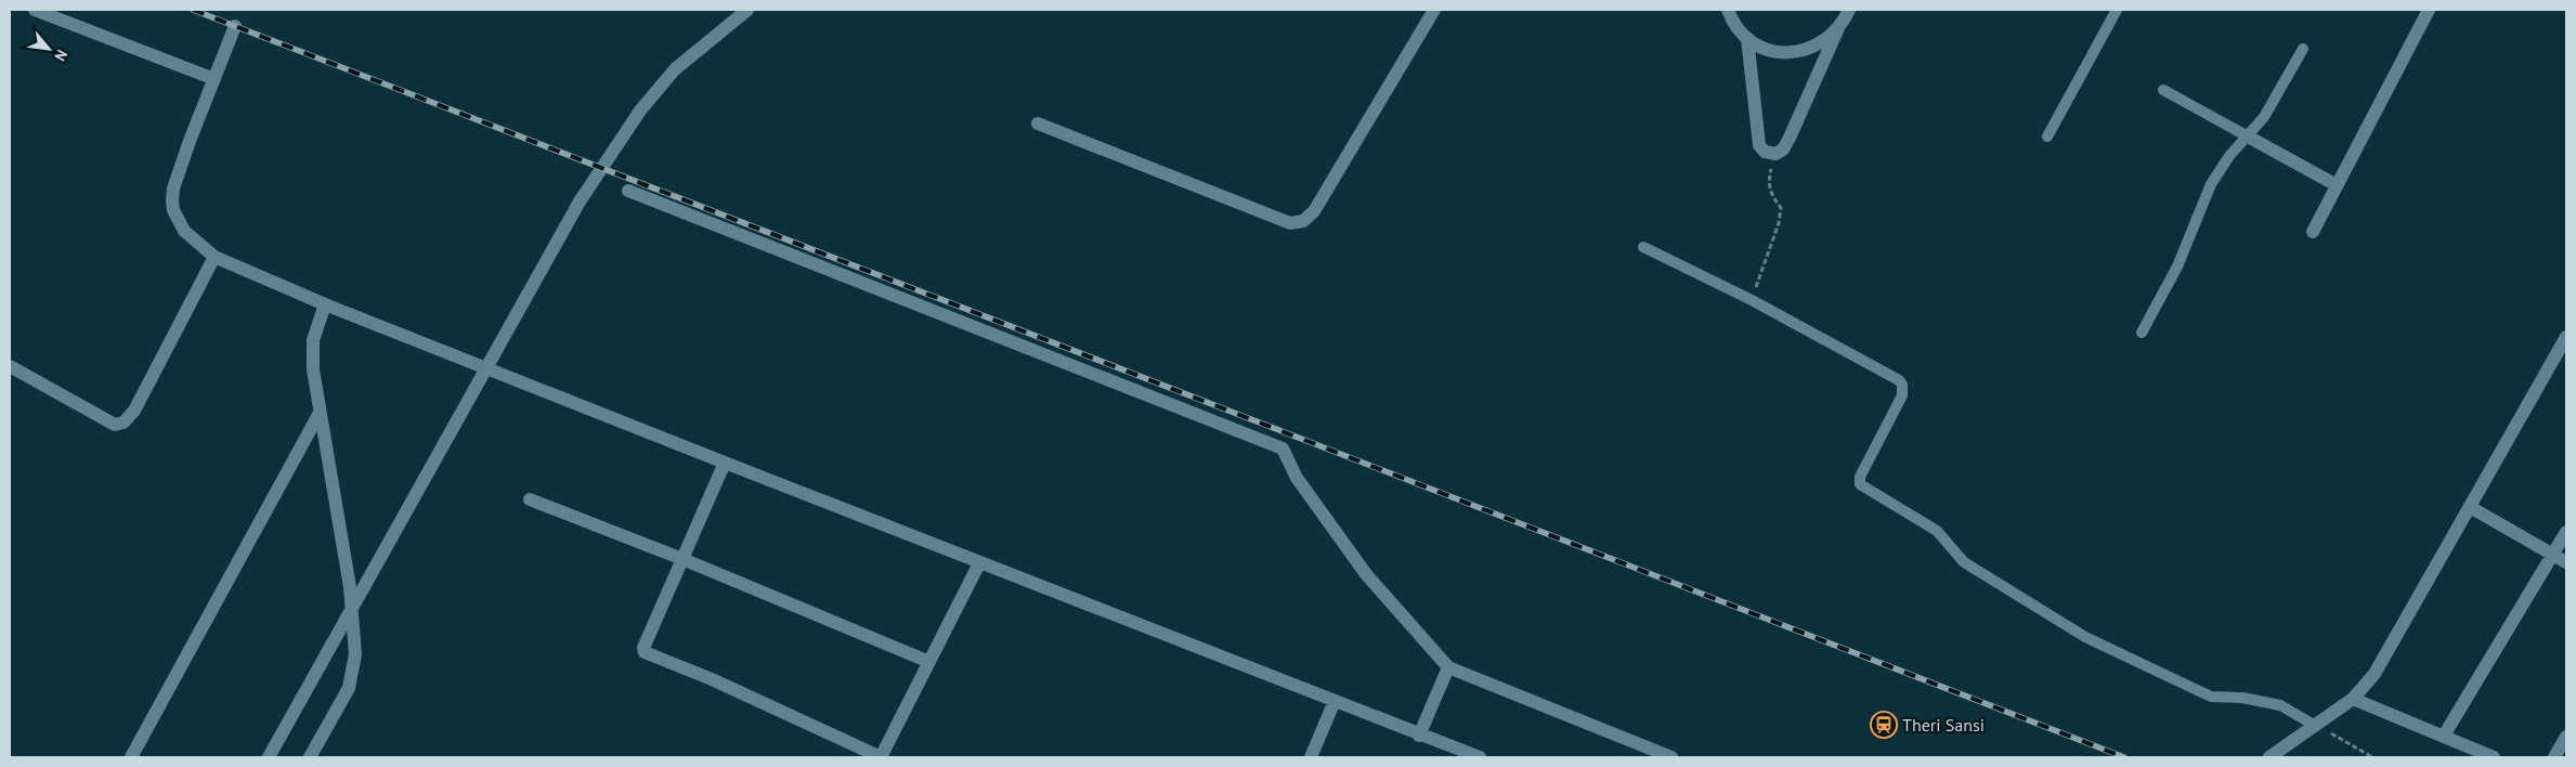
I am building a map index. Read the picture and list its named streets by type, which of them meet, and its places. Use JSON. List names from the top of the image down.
{
  "places": {
    "station": ["Theri Sansi"]
  },
  "north": "bottom right"
}
